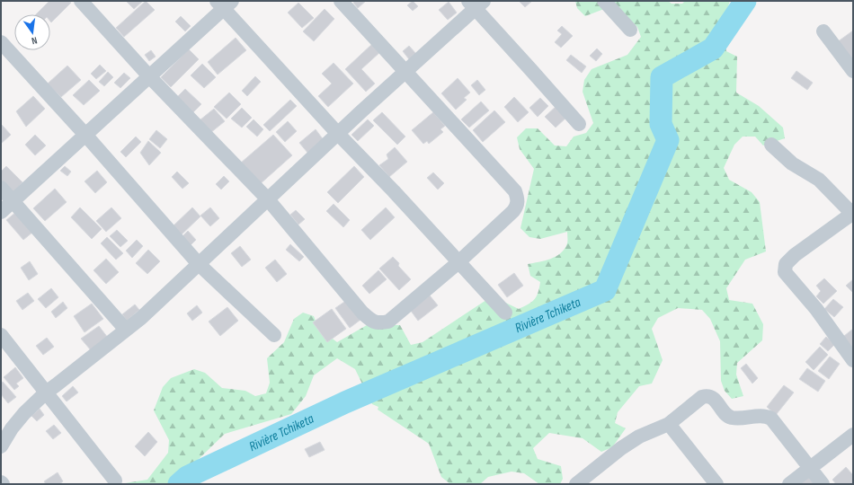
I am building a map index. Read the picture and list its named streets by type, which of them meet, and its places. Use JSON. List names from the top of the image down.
{
  "water": ["Rivière Tchiketa"],
  "north": "bottom"
}
